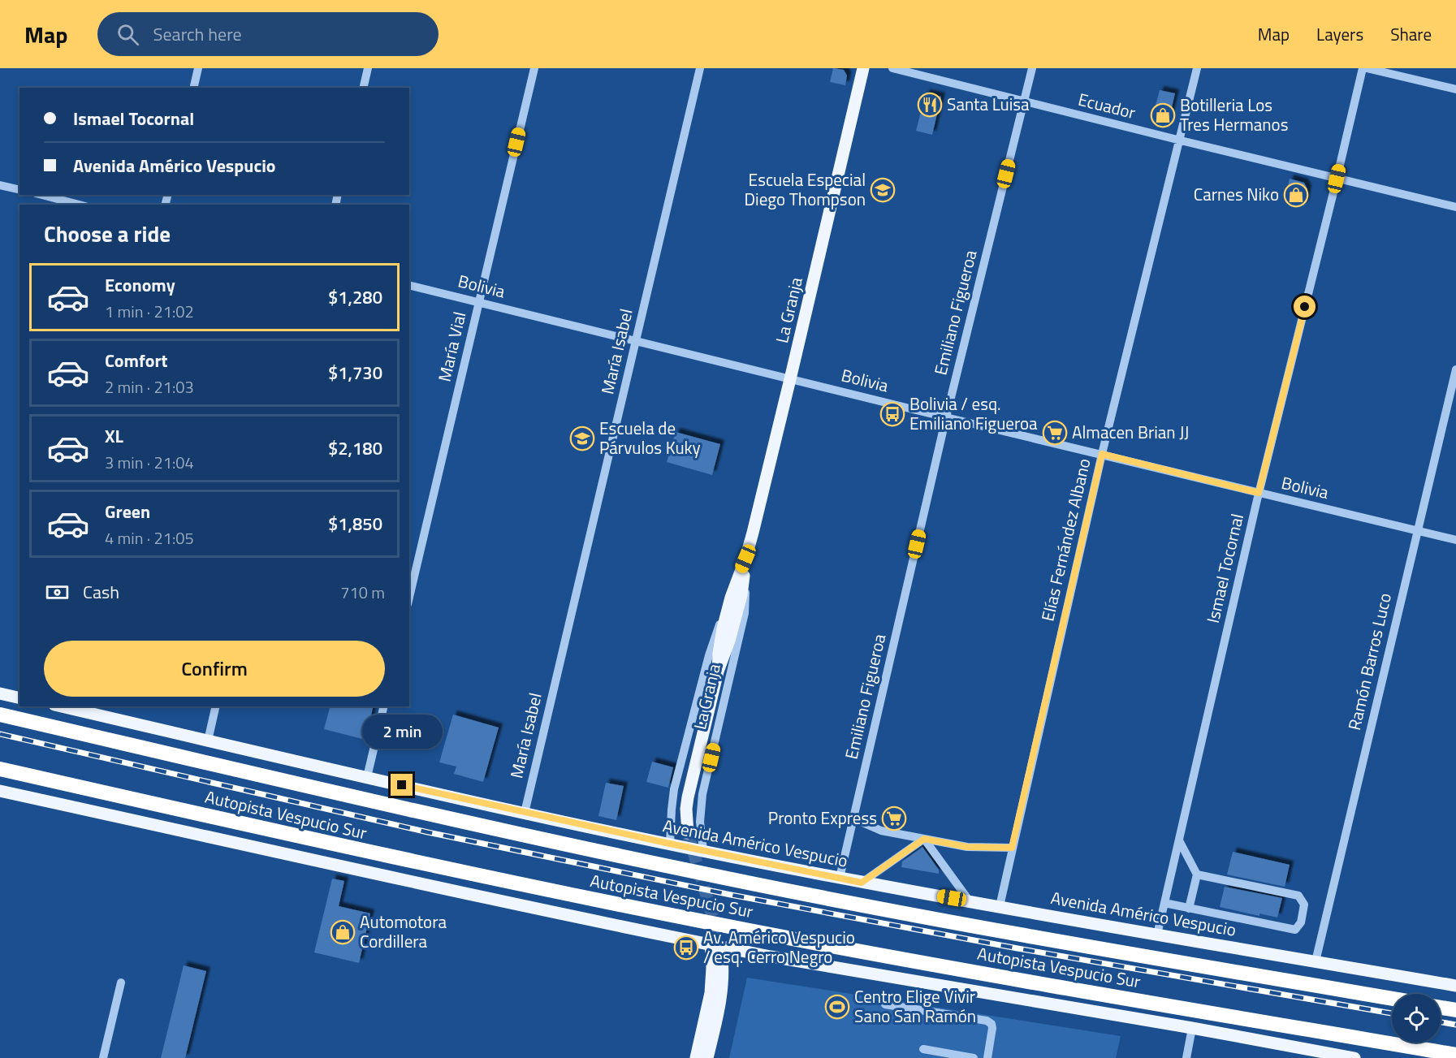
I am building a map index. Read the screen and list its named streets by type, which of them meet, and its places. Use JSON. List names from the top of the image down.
{
  "streets": {
    "highway": ["Autopista Vespucio Sur"],
    "main road": ["La Granja", "Avenida Américo Vespucio"],
    "street": [
      "Ecuador",
      "Bolivia",
      "Emiliano Figueroa",
      "María Vial",
      "María Isabel",
      "Elías Fernández Albano",
      "Ismael Tocornal",
      "Ramón Barros Luco"
    ]
  },
  "crossings": [
    ["Ecuador", "Emiliano Figueroa"],
    ["Ecuador", "Elías Fernández Albano"],
    ["Ecuador", "Ismael Tocornal"],
    ["Bolivia", "La Granja"],
    ["Bolivia", "Emiliano Figueroa"],
    ["Bolivia", "María Vial"],
    ["Bolivia", "María Isabel"],
    ["Bolivia", "Elías Fernández Albano"],
    ["Bolivia", "Ismael Tocornal"],
    ["Bolivia", "Ramón Barros Luco"],
    ["La Granja", "Avenida Américo Vespucio"],
    ["Emiliano Figueroa", "Avenida Américo Vespucio"],
    ["María Isabel", "Avenida Américo Vespucio"],
    ["Elías Fernández Albano", "Avenida Américo Vespucio"],
    ["Ismael Tocornal", "Avenida Américo Vespucio"],
    ["Ramón Barros Luco", "Avenida Américo Vespucio"]
  ],
  "places": {
    "restaurant": ["Santa Luisa"],
    "shop": ["Botilleria Los Tres Hermanos", "Carnes Niko", "Automotora Cordillera"],
    "school or university": ["Escuela Especial Diego Thompson", "Escuela de Párvulos Kuky"],
    "bus stop": ["Bolivia / esq. Emiliano Figueroa", "Av. Américo Vespucio / esq. Cerro Negro"],
    "supermarket": ["Almacen Brian JJ", "Pronto Express"],
    "sports": ["Centro Elige Vivir Sano San Ramón"]
  },
  "page": {
    "header": "Map",
    "search": "Search here",
    "nav": ["Map", "Layers", "Share"],
    "banner": ["Ismael Tocornal", "Avenida Américo Vespucio"],
    "heading": "Choose a ride",
    "list": [
      {
        "name": "Economy",
        "note": "1 min · 21:02",
        "value": "$1,280"
      },
      {
        "name": "Comfort",
        "note": "2 min · 21:03",
        "value": "$1,730"
      },
      {
        "name": "XL",
        "note": "3 min · 21:04",
        "value": "$2,180"
      },
      {
        "name": "Green",
        "note": "4 min · 21:05",
        "value": "$1,850"
      }
    ],
    "pay": ["Cash", "710 m"],
    "buttons": "Confirm",
    "bubble": "2 min"
  }
}
